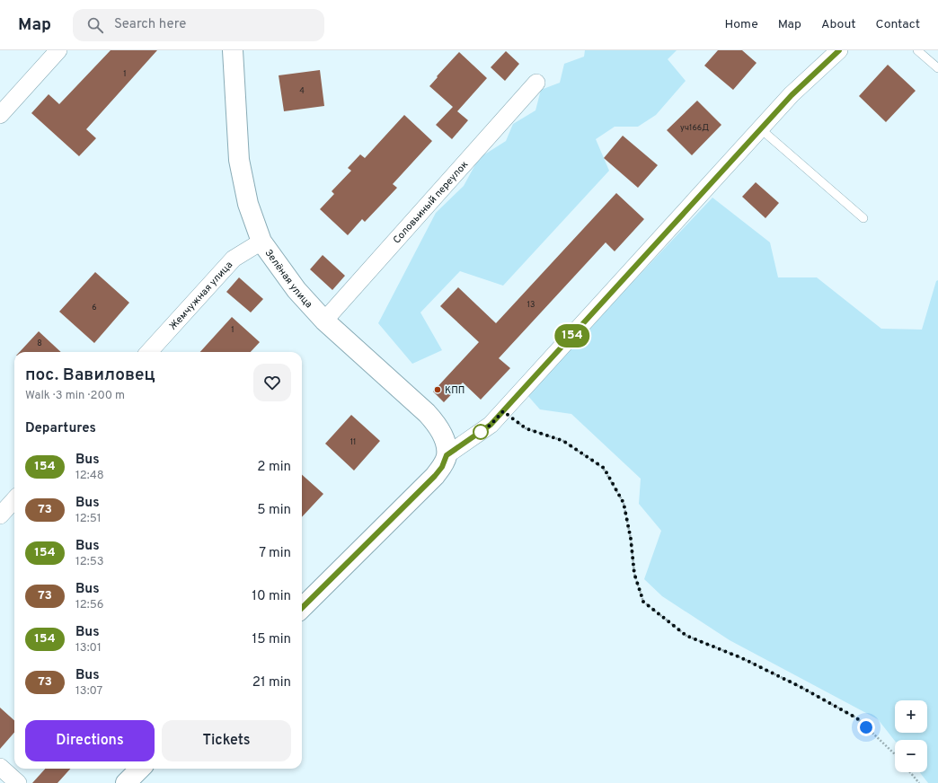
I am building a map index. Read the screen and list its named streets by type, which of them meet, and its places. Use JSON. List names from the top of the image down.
{
  "streets": {
    "street": ["Соловьиный переулок", "Зелёная улица", "Жемчужная улица"]
  },
  "crossings": [
    ["Соловьиный переулок", "Зелёная улица"],
    ["Зелёная улица", "Жемчужная улица"]
  ],
  "places": ["КПП"],
  "lines": ["bus line 154"],
  "house_numbers": [
    "1",
    "4",
    "уч166Д",
    "13",
    "6",
    "1",
    "8",
    "11"
  ],
  "page": {
    "header": "Map",
    "search": "Search here",
    "nav": [
      "Home",
      "Map",
      "About",
      "Contact"
    ],
    "on_map": "154",
    "heading": [
      ["пос. Вавиловец", "Walk · 3 min · 200 m"],
      "Departures"
    ],
    "list": [
      {
        "mark": "154",
        "name": "Bus",
        "note": "12:48",
        "value": "2 min"
      },
      {
        "mark": "73",
        "name": "Bus",
        "note": "12:51",
        "value": "5 min"
      },
      {
        "mark": "154",
        "name": "Bus",
        "note": "12:53",
        "value": "7 min"
      },
      {
        "mark": "73",
        "name": "Bus",
        "note": "12:56",
        "value": "10 min"
      },
      {
        "mark": "154",
        "name": "Bus",
        "note": "13:01",
        "value": "15 min"
      },
      {
        "mark": "73",
        "name": "Bus",
        "note": "13:07",
        "value": "21 min"
      }
    ],
    "map_buttons": ["+", "−"],
    "buttons": ["Directions", "Tickets"]
  }
}
